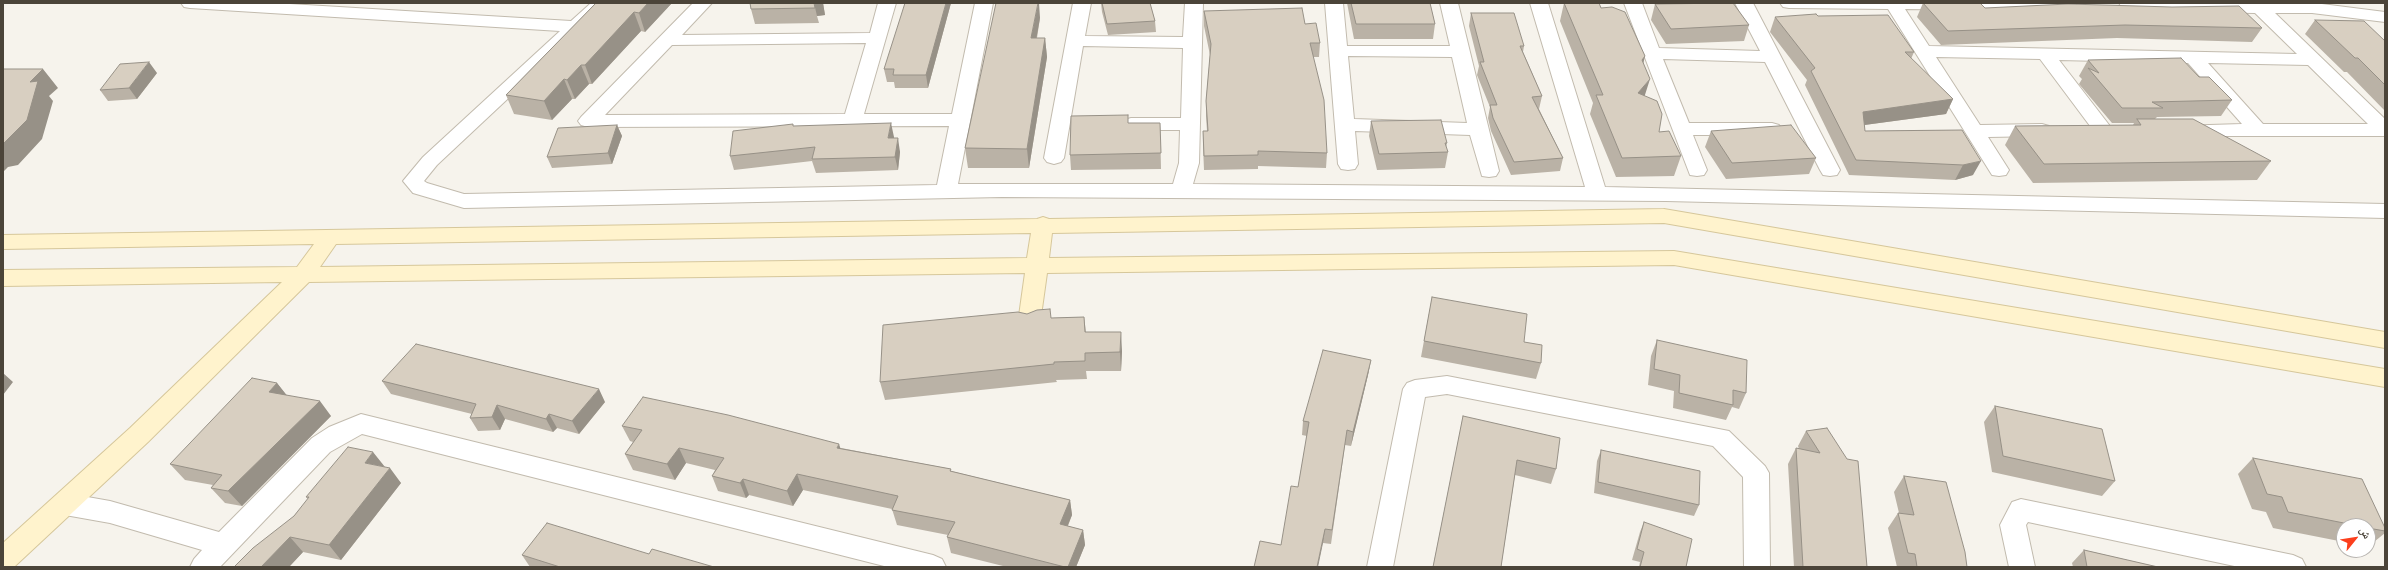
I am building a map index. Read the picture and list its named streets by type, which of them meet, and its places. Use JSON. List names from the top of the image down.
{
  "north": "top right"
}
